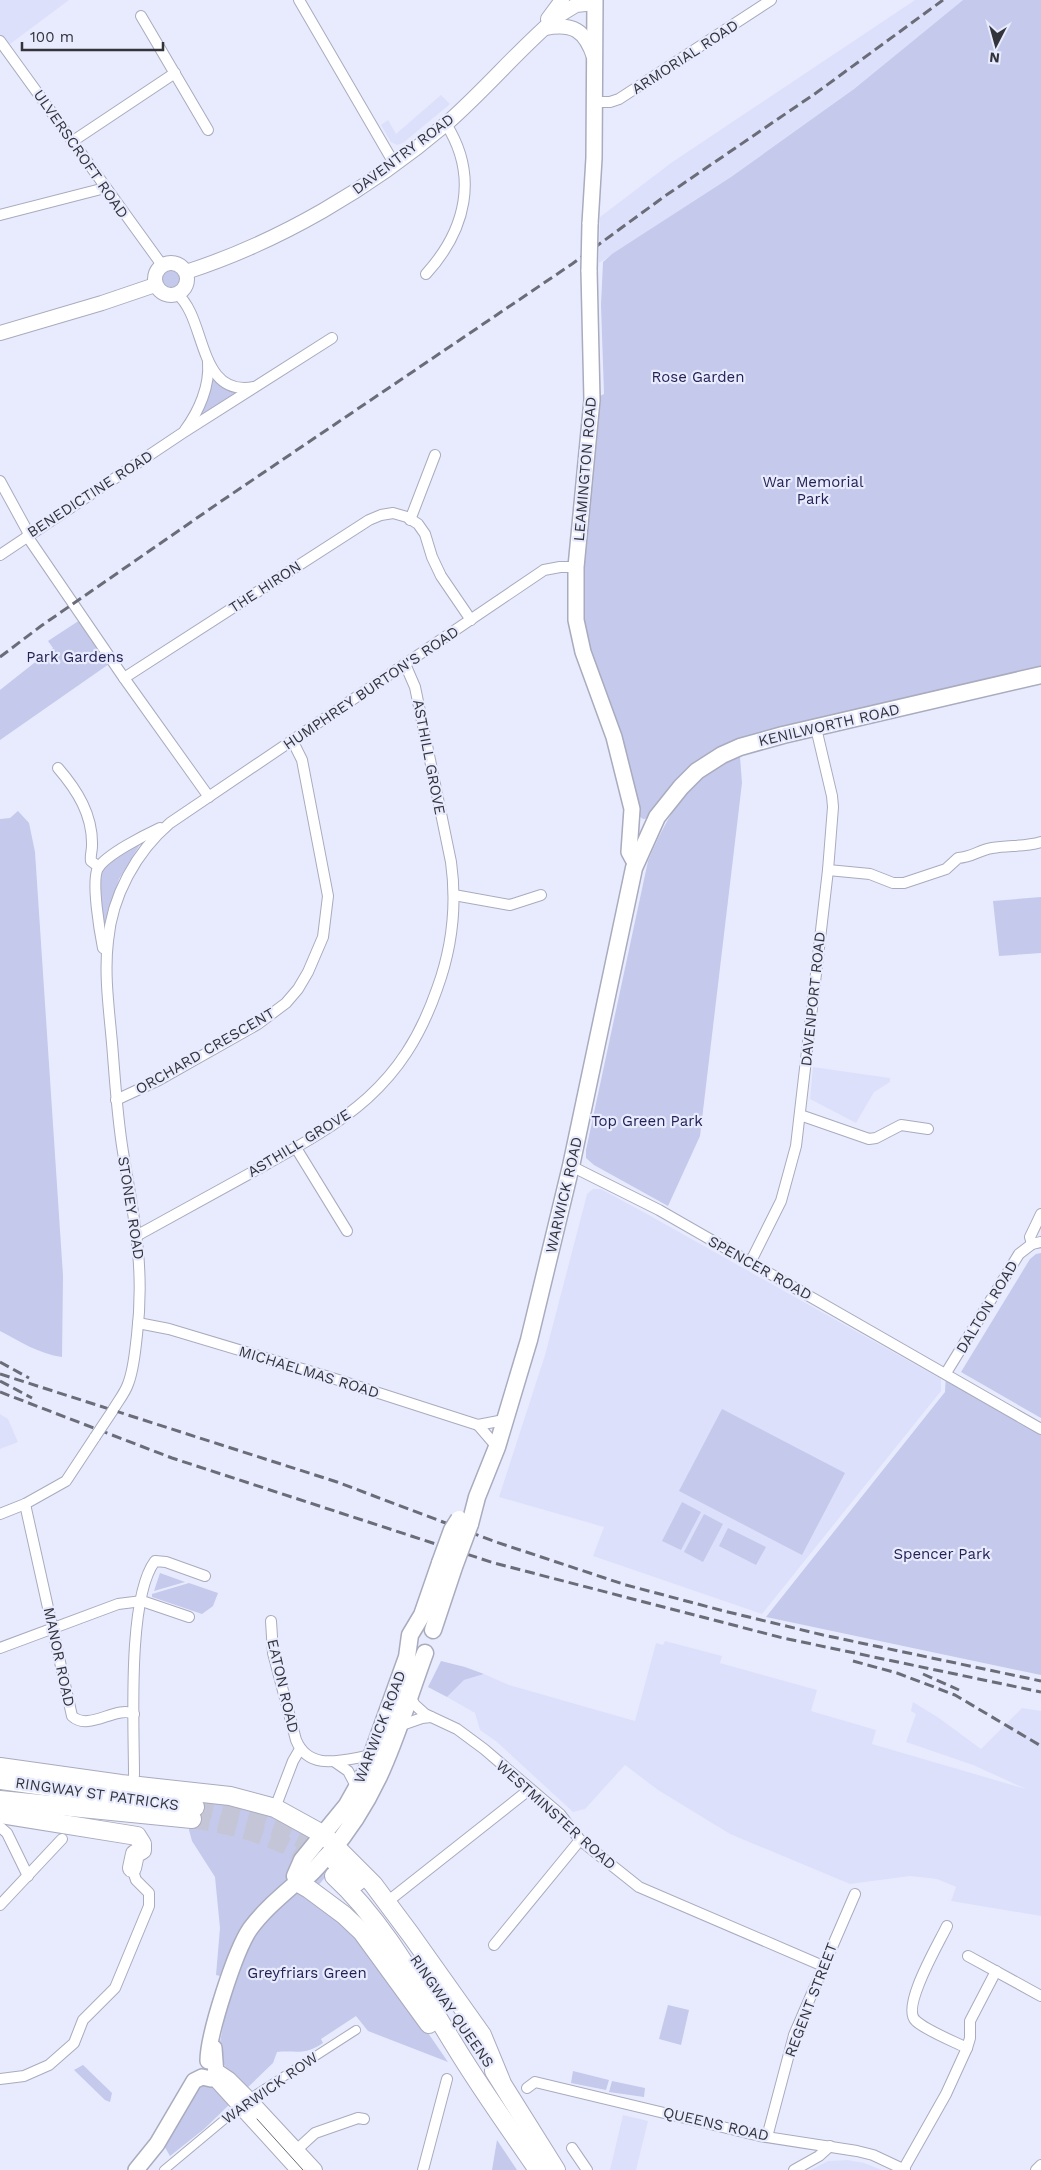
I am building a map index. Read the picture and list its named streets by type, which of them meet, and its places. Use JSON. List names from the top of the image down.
{
  "streets": {
    "highway": ["RINGWAY ST PATRICKS", "RINGWAY QUEENS"],
    "main road": ["LEAMINGTON ROAD", "KENILWORTH ROAD", "WARWICK ROAD"],
    "street": [
      "ARMORIAL ROAD",
      "ULVERSCROFT ROAD",
      "DAVENTRY ROAD",
      "BENEDICTINE ROAD",
      "THE HIRON",
      "HUMPHREY BURTON'S ROAD",
      "ASTHILL GROVE",
      "DAVENPORT ROAD",
      "ORCHARD CRESCENT",
      "STONEY ROAD",
      "SPENCER ROAD",
      "DALTON ROAD",
      "MICHAELMAS ROAD",
      "MANOR ROAD",
      "EATON ROAD",
      "WESTMINSTER ROAD",
      "REGENT STREET",
      "WARWICK ROW",
      "QUEENS ROAD"
    ]
  },
  "crossings": [
    ["ARMORIAL ROAD", "LEAMINGTON ROAD"],
    ["ULVERSCROFT ROAD", "DAVENTRY ROAD"],
    ["ULVERSCROFT ROAD", "BENEDICTINE ROAD"],
    ["DAVENTRY ROAD", "LEAMINGTON ROAD"],
    ["DAVENTRY ROAD", "BENEDICTINE ROAD"],
    ["LEAMINGTON ROAD", "HUMPHREY BURTON'S ROAD"],
    ["LEAMINGTON ROAD", "KENILWORTH ROAD"],
    ["LEAMINGTON ROAD", "WARWICK ROAD"],
    ["HUMPHREY BURTON'S ROAD", "ASTHILL GROVE"],
    ["HUMPHREY BURTON'S ROAD", "ORCHARD CRESCENT"],
    ["HUMPHREY BURTON'S ROAD", "STONEY ROAD"],
    ["KENILWORTH ROAD", "DAVENPORT ROAD"],
    ["KENILWORTH ROAD", "WARWICK ROAD"],
    ["ASTHILL GROVE", "STONEY ROAD"],
    ["DAVENPORT ROAD", "SPENCER ROAD"],
    ["ORCHARD CRESCENT", "STONEY ROAD"],
    ["WARWICK ROAD", "SPENCER ROAD"],
    ["WARWICK ROAD", "MICHAELMAS ROAD"],
    ["WARWICK ROAD", "EATON ROAD"],
    ["WARWICK ROAD", "WESTMINSTER ROAD"],
    ["STONEY ROAD", "MICHAELMAS ROAD"],
    ["STONEY ROAD", "MANOR ROAD"],
    ["SPENCER ROAD", "DALTON ROAD"],
    ["WESTMINSTER ROAD", "REGENT STREET"],
    ["REGENT STREET", "QUEENS ROAD"]
  ],
  "parks": [
    "Rose Garden",
    "War Memorial Park",
    "Park Gardens",
    "Top Green Park",
    "Spencer Park",
    "Greyfriars Green"
  ],
  "scale_bar": "100 m",
  "north": "bottom"
}
